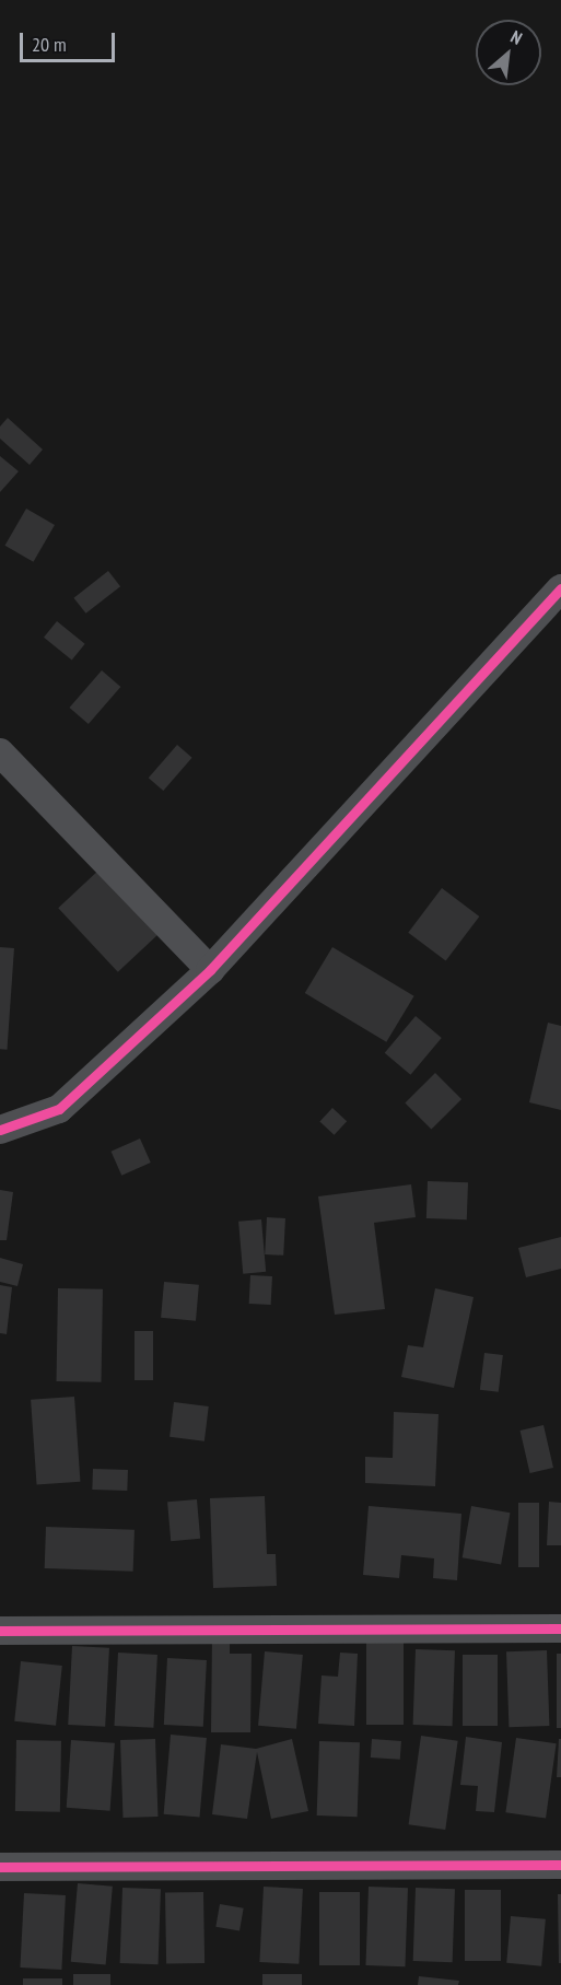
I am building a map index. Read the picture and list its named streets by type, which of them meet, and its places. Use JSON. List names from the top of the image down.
{
  "scale_bar": "20 m",
  "north": "top right"
}
